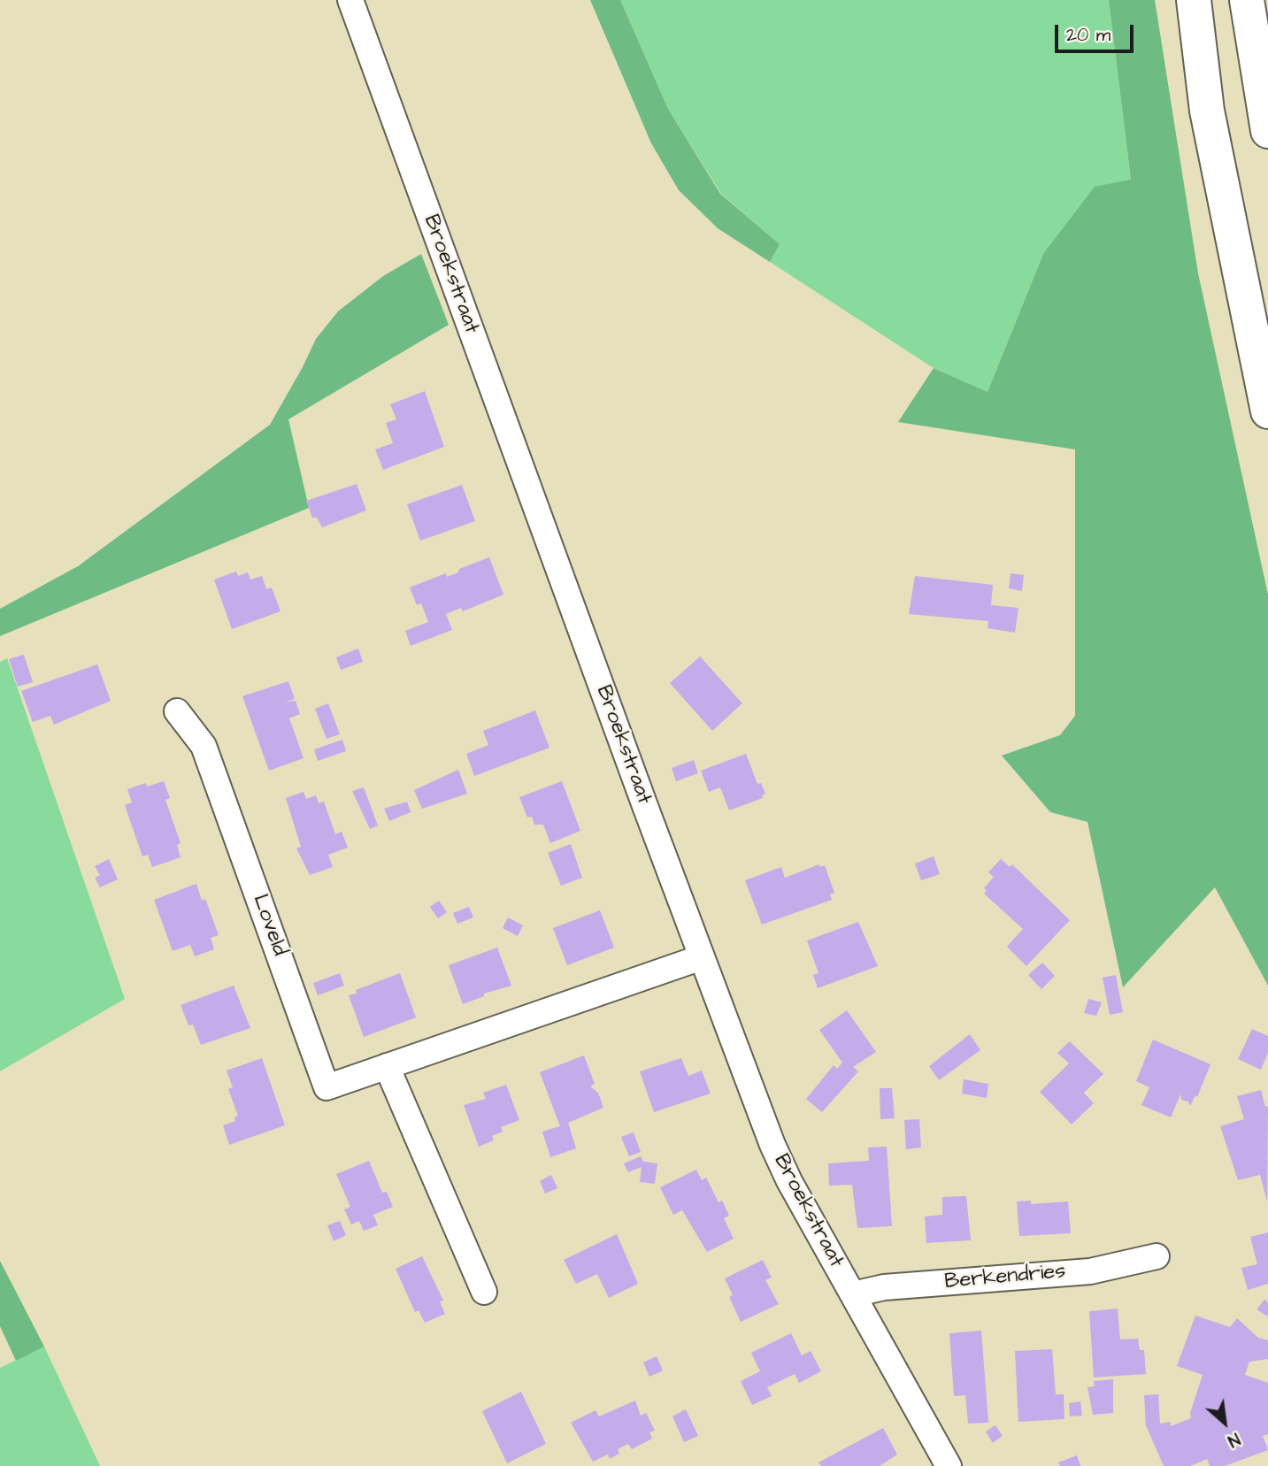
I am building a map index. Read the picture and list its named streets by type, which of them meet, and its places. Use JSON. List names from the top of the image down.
{
  "streets": {
    "street": ["Broekstraat", "Loveld", "Berkendries"]
  },
  "crossings": [
    ["Broekstraat", "Loveld"],
    ["Broekstraat", "Berkendries"]
  ],
  "scale_bar": "20 m",
  "north": "bottom right"
}
